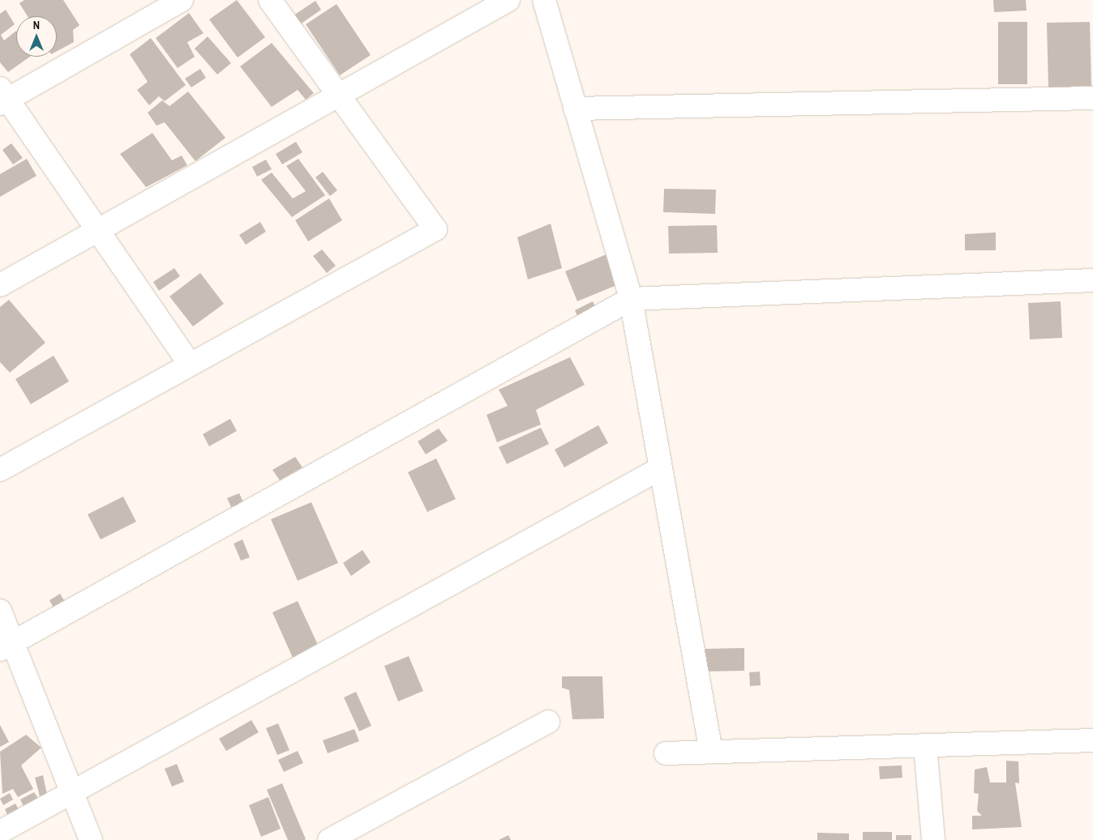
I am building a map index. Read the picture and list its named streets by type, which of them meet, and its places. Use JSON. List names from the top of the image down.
{
  "north": "top"
}
